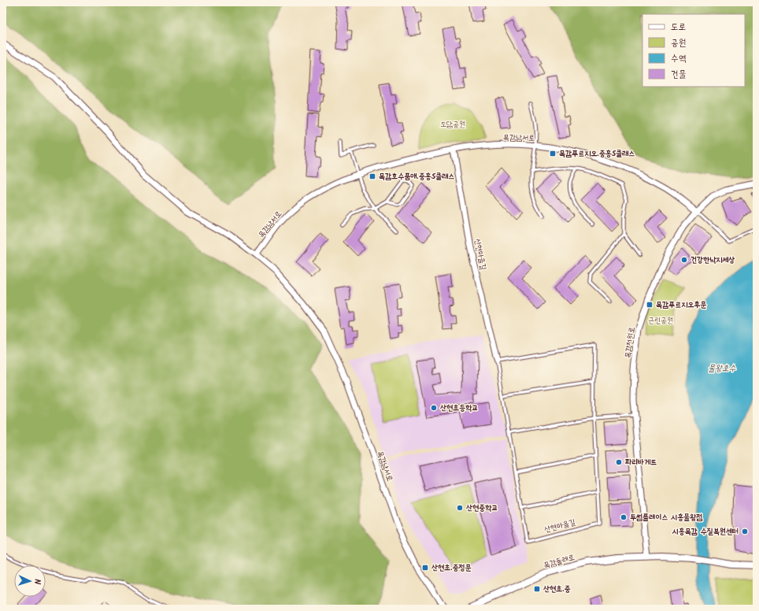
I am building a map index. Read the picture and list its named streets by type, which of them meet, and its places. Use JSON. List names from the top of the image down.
{
  "streets": {
    "street": [
      "목감남서로",
      "산현마을길",
      "목감전원로",
      "목감둘레로"
    ]
  },
  "crossings": [
    ["목감남서로", "산현마을길"],
    ["목감남서로", "목감전원로"],
    ["목감전원로", "목감둘레로"]
  ],
  "water": ["물왕호수"],
  "parks": ["도담공원", "근린공원"],
  "places": {
    "transit": [
      "목감푸르지오.중흥S클래스",
      "목감호수품애.중흥S클래스",
      "목감푸르지오후문",
      "산현초.중정문",
      "산현초.중"
    ],
    "other": [
      "건강한낙지세상",
      "산현초등학교",
      "파리바게뜨",
      "산현중학교",
      "투썸플레이스 시흥물왕점",
      "시흥목감 수질복원센터"
    ]
  },
  "legend": [
    "도로",
    "공원",
    "수역",
    "건물"
  ],
  "north": "right"
}
